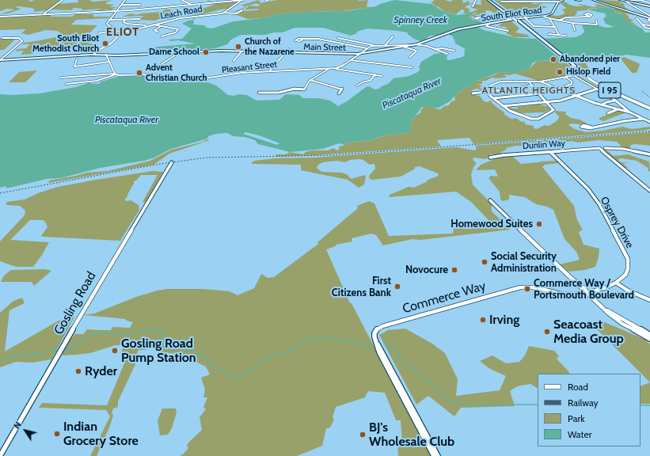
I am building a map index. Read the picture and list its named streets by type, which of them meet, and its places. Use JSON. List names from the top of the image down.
{
  "streets": {
    "highway": ["I 95"],
    "main road": ["South Eliot Road", "Main Street"],
    "street": [
      "Leach Road",
      "Pleasant Street",
      "Dunlin Way",
      "Osprey Drive",
      "Commerce Way",
      "Gosling Road"
    ]
  },
  "crossings": [
    ["South Eliot Road", "Main Street"],
    ["Main Street", "Pleasant Street"],
    ["Dunlin Way", "Osprey Drive"],
    ["Osprey Drive", "Commerce Way"]
  ],
  "districts": ["ELIOT", "ATLANTIC HEIGHTS"],
  "water": ["Spinney Creek", "Piscataqua River"],
  "places": [
    "South Eliot Methodist Church",
    "Church of the Nazarene",
    "Dame School",
    "Abandoned pier",
    "Hislop Field",
    "Advent Christian Church",
    "Homewood Suites",
    "Social Security Administration",
    "Novocure",
    "First Citizens Bank",
    "Commerce Way / Portsmouth Boulevard",
    "Irving",
    "Seacoast Media Group",
    "Gosling Road Pump Station",
    "Ryder",
    "Indian Grocery Store",
    "BJ's Wholesale Club"
  ],
  "legend": [
    "Road",
    "Railway",
    "Park",
    "Water"
  ],
  "north": "top left"
}
